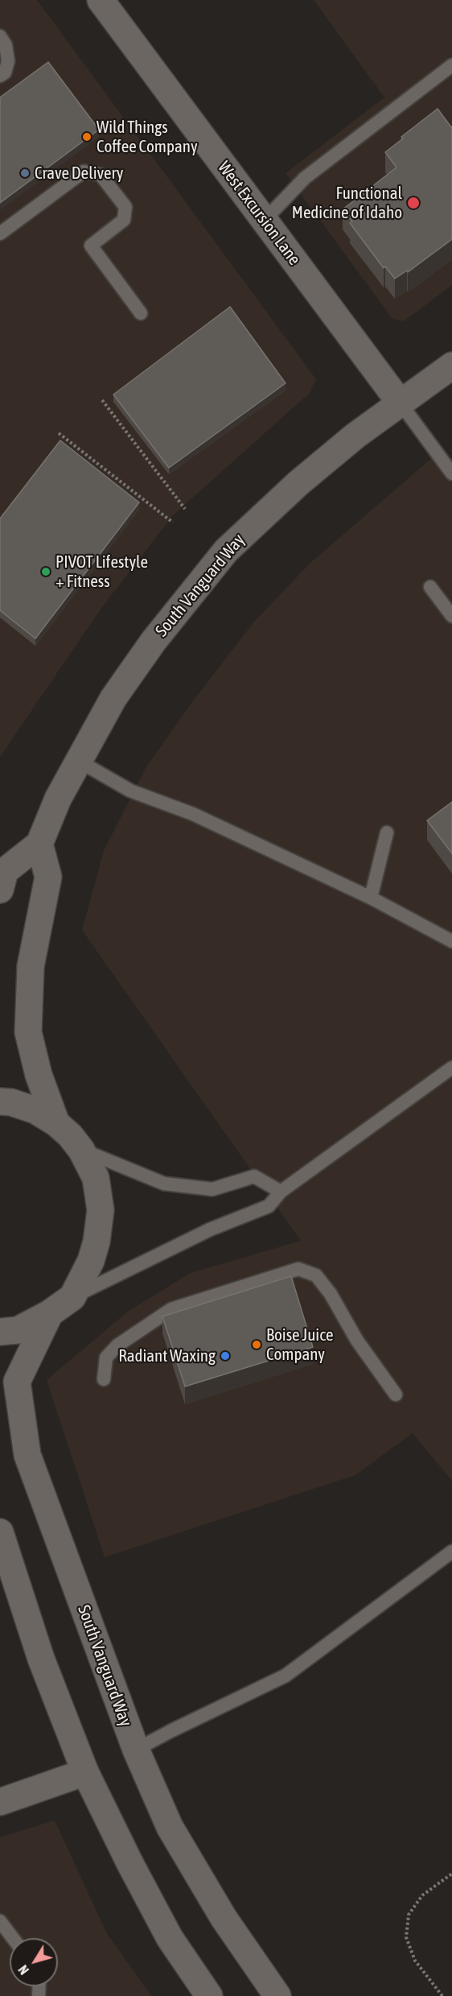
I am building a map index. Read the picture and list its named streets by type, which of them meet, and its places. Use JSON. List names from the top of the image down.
{
  "streets": {
    "street": ["West Excursion Lane", "South Vanguard Way"]
  },
  "crossings": [
    ["West Excursion Lane", "South Vanguard Way"]
  ],
  "places": [
    "Wild Things Coffee Company",
    "Crave Delivery",
    "Functional Medicine of Idaho",
    "PIVOT Lifestyle + Fitness",
    "Boise Juice Company",
    "Radiant Waxing"
  ],
  "north": "bottom left"
}
